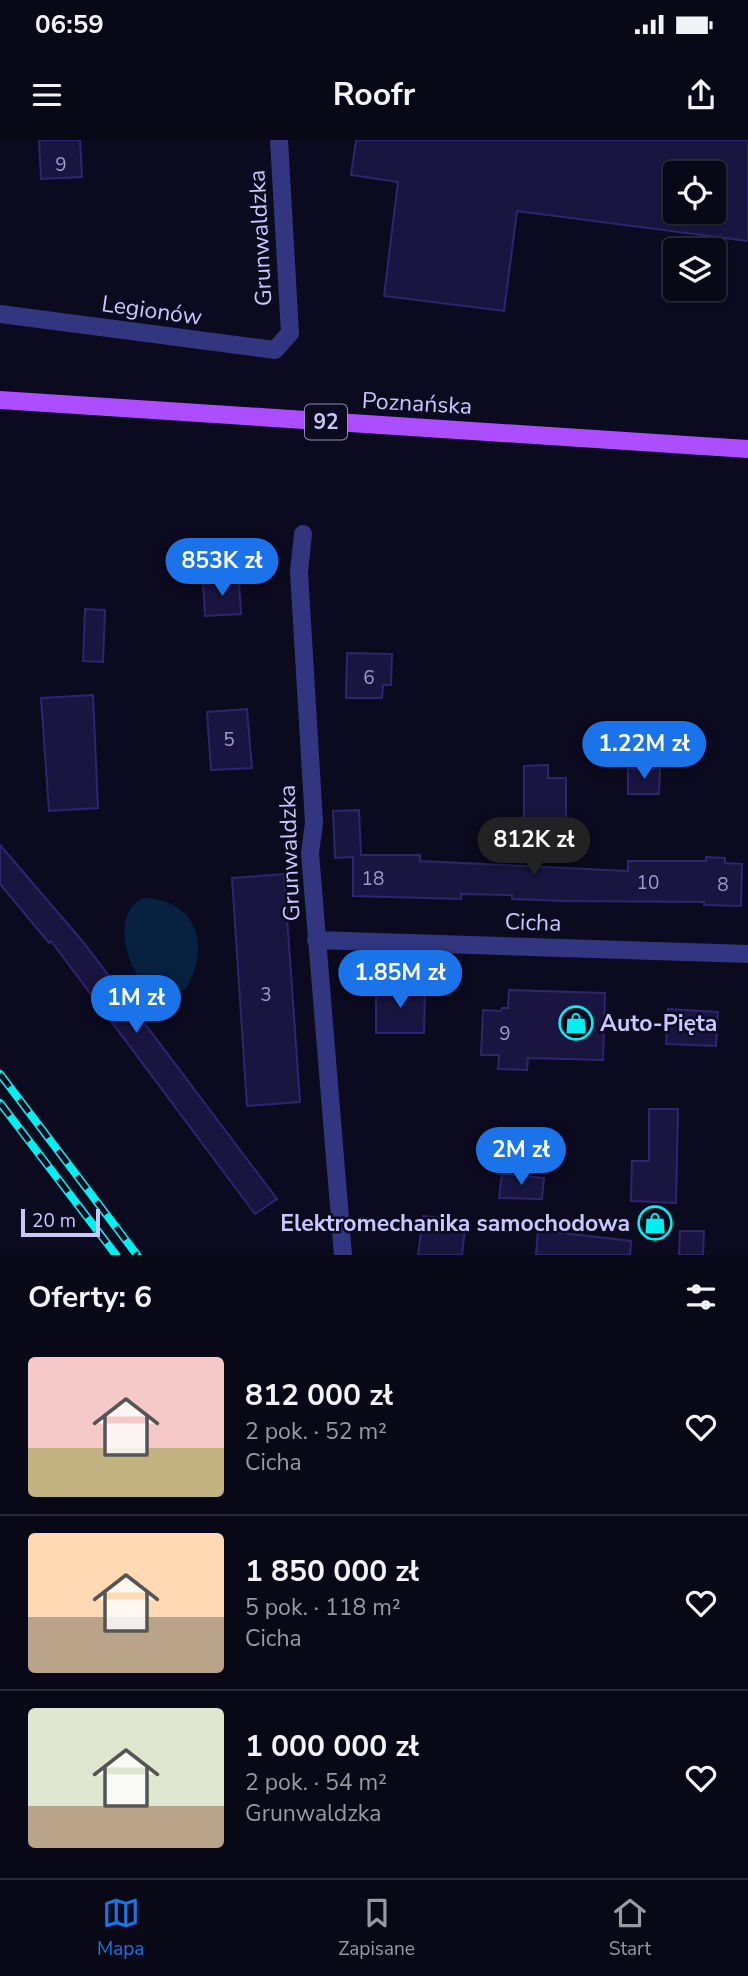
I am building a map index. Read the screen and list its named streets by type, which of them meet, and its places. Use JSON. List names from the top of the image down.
{
  "streets": {
    "main road": ["Poznańska", "92"],
    "street": ["Grunwaldzka", "Legionów", "Cicha"]
  },
  "crossings": [
    ["Grunwaldzka", "Legionów"],
    ["Grunwaldzka", "Cicha"]
  ],
  "places": {
    "shop": ["Auto-Pięta", "Elektromechanika samochodowa"]
  },
  "house_numbers": [
    "9",
    "6",
    "5",
    "18",
    "10",
    "8",
    "3",
    "9"
  ],
  "scale_bar": "20 m",
  "page": {
    "status": "06:59",
    "header": "Roofr",
    "price": [
      "853K zł",
      "1.22M zł",
      "812K zł",
      "1.85M zł",
      "1M zł",
      "2M zł"
    ],
    "scale": "20 m",
    "heading": "Oferty: 6",
    "list": [
      {
        "name": "812 000 zł",
        "note": "2 pok. · 52 m² · Cicha"
      },
      {
        "name": "1 850 000 zł",
        "note": "5 pok. · 118 m² · Cicha"
      },
      {
        "name": "1 000 000 zł",
        "note": "2 pok. · 54 m² · Grunwaldzka"
      }
    ],
    "tabs": ["Mapa", "Zapisane", "Start"]
  }
}
